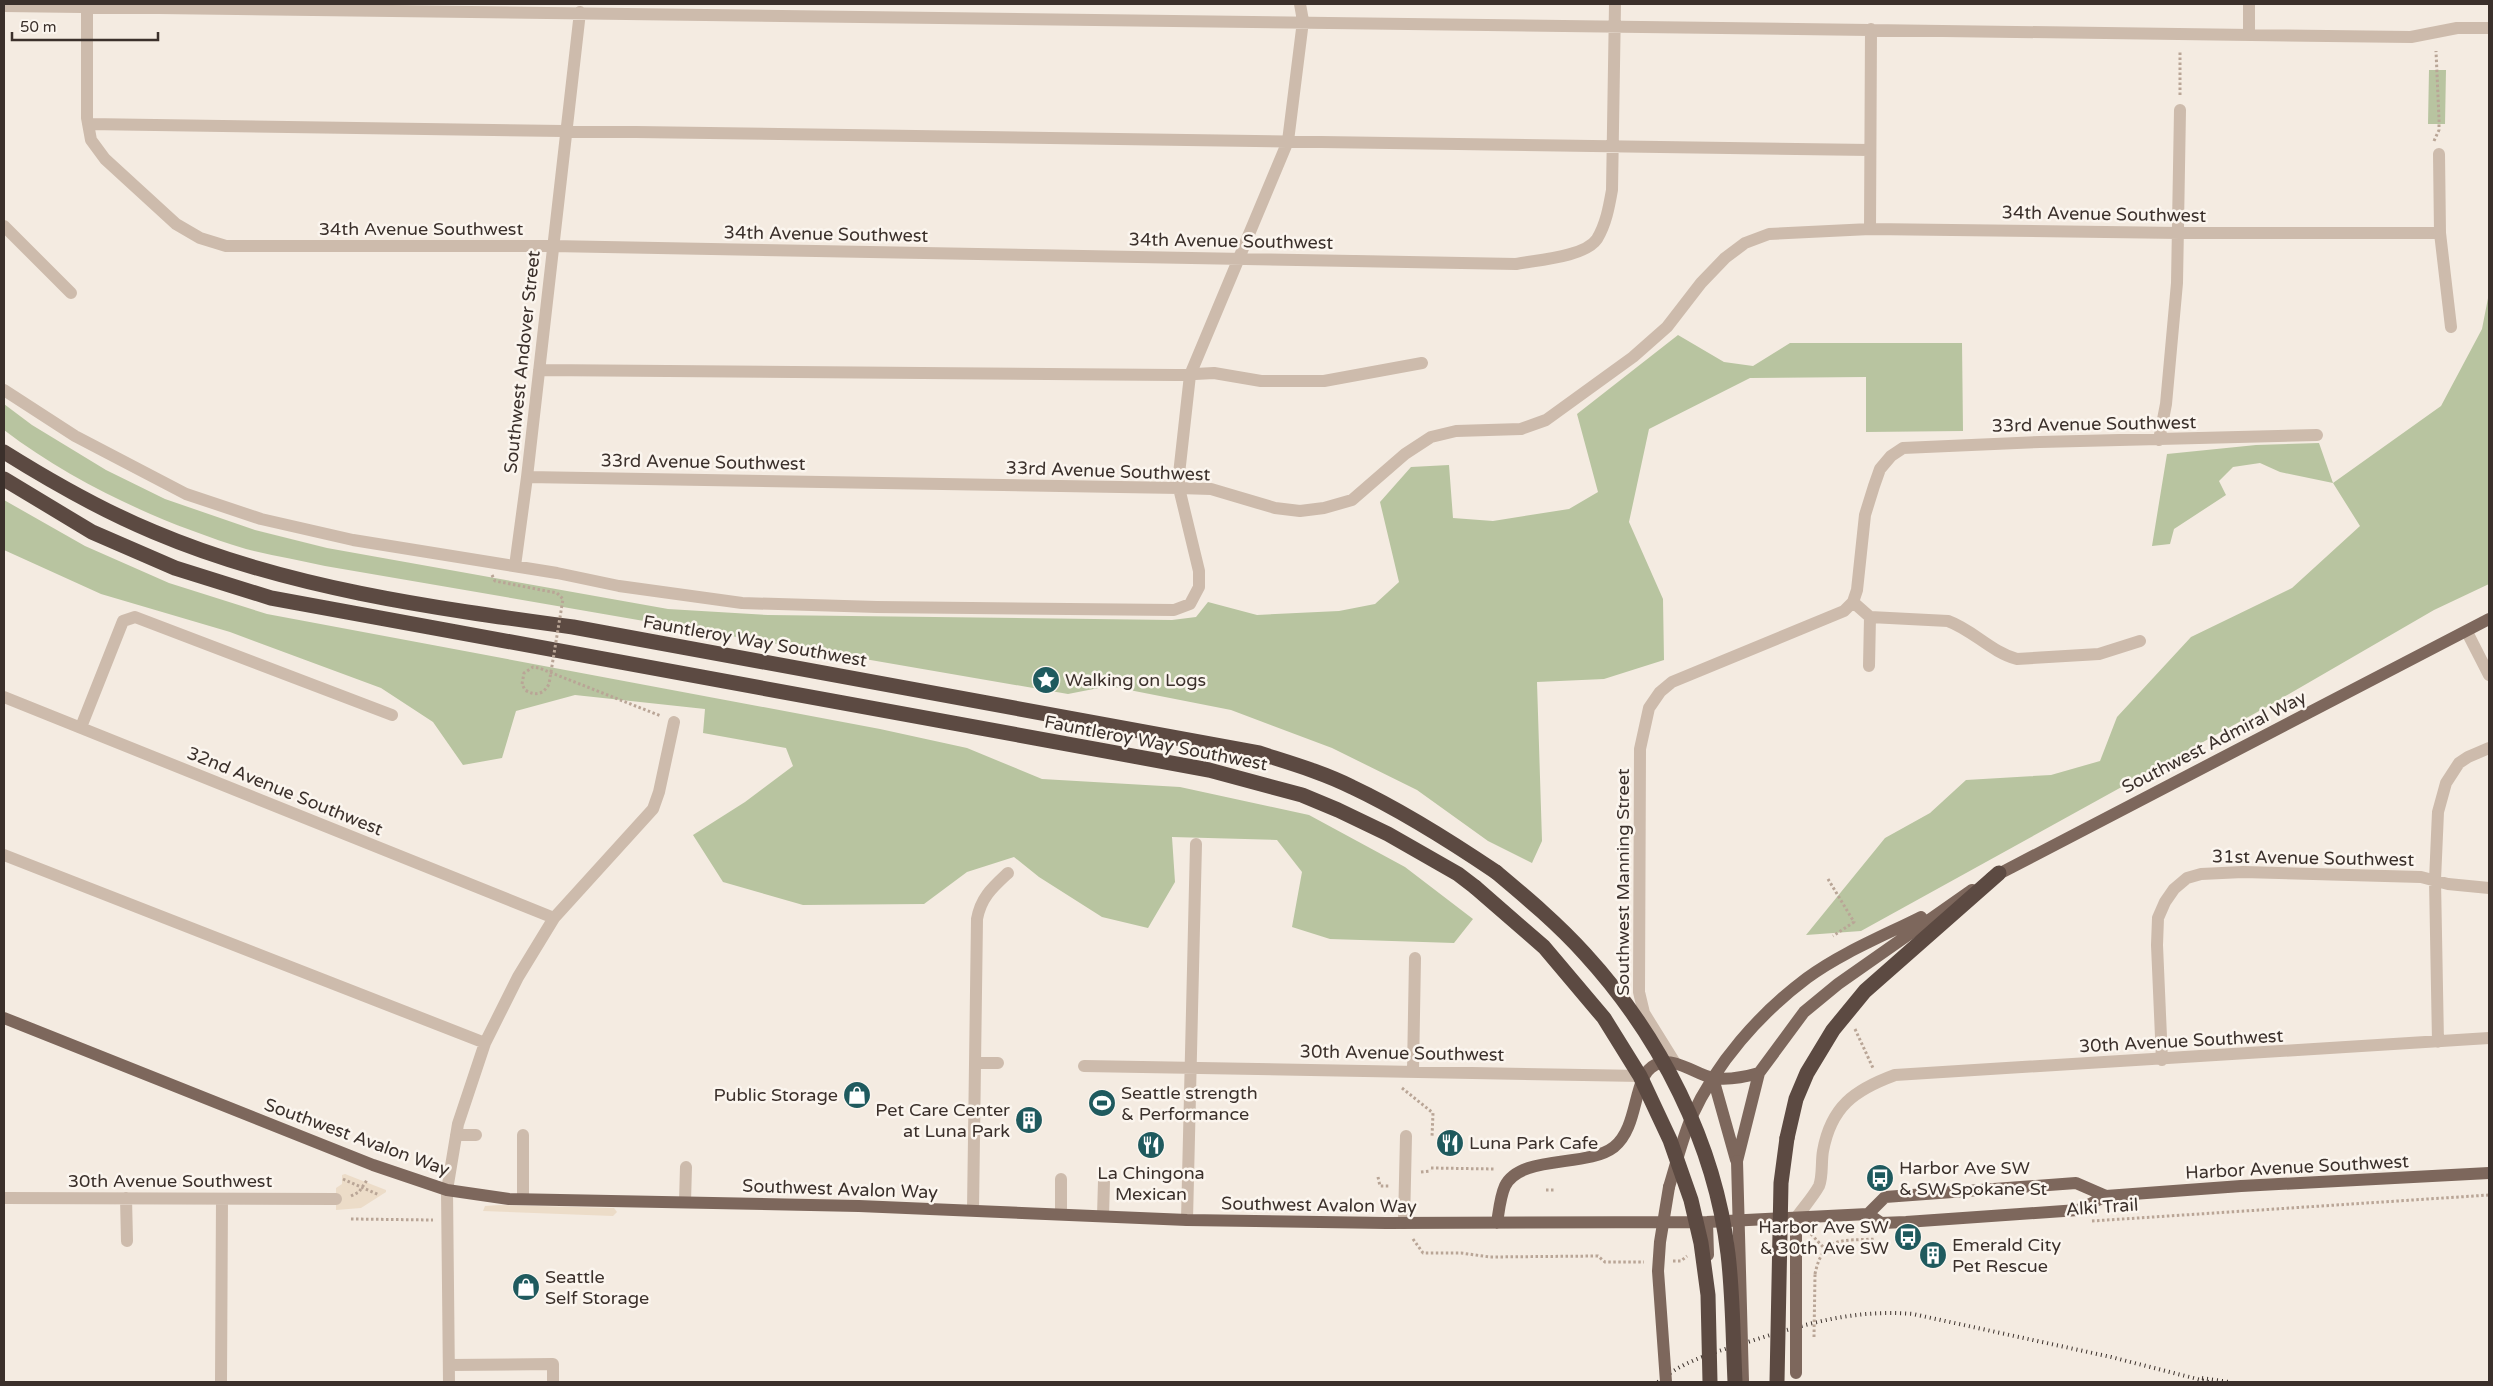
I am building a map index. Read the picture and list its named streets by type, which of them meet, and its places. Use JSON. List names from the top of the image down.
{
  "streets": {
    "highway": ["Fauntleroy Way Southwest"],
    "main road": ["Southwest Admiral Way", "Southwest Avalon Way", "Harbor Avenue Southwest"],
    "street": [
      "34th Avenue Southwest",
      "Southwest Andover Street",
      "33rd Avenue Southwest",
      "32nd Avenue Southwest",
      "31st Avenue Southwest",
      "Southwest Manning Street",
      "30th Avenue Southwest"
    ],
    "path": ["Alki Trail"]
  },
  "crossings": [
    ["34th Avenue Southwest", "Southwest Andover Street"],
    ["34th Avenue Southwest", "33rd Avenue Southwest"],
    ["Southwest Andover Street", "33rd Avenue Southwest"],
    ["Southwest Andover Street", "Fauntleroy Way Southwest"],
    ["33rd Avenue Southwest", "Fauntleroy Way Southwest"],
    ["33rd Avenue Southwest", "Southwest Manning Street"],
    ["31st Avenue Southwest", "30th Avenue Southwest"],
    ["30th Avenue Southwest", "Harbor Avenue Southwest"],
    ["Southwest Avalon Way", "Harbor Avenue Southwest"]
  ],
  "places": {
    "place": ["Walking on Logs"],
    "shop": ["Public Storage", "Seattle Self Storage"],
    "sports": ["Seattle strength & Performance"],
    "building": ["Pet Care Center at Luna Park", "Emerald City Pet Rescue"],
    "restaurant": ["Luna Park Cafe", "La Chingona Mexican"],
    "bus stop": ["Harbor Ave SW & SW Spokane St", "Harbor Ave SW & 30th Ave SW"]
  },
  "scale_bar": "50 m"
}
